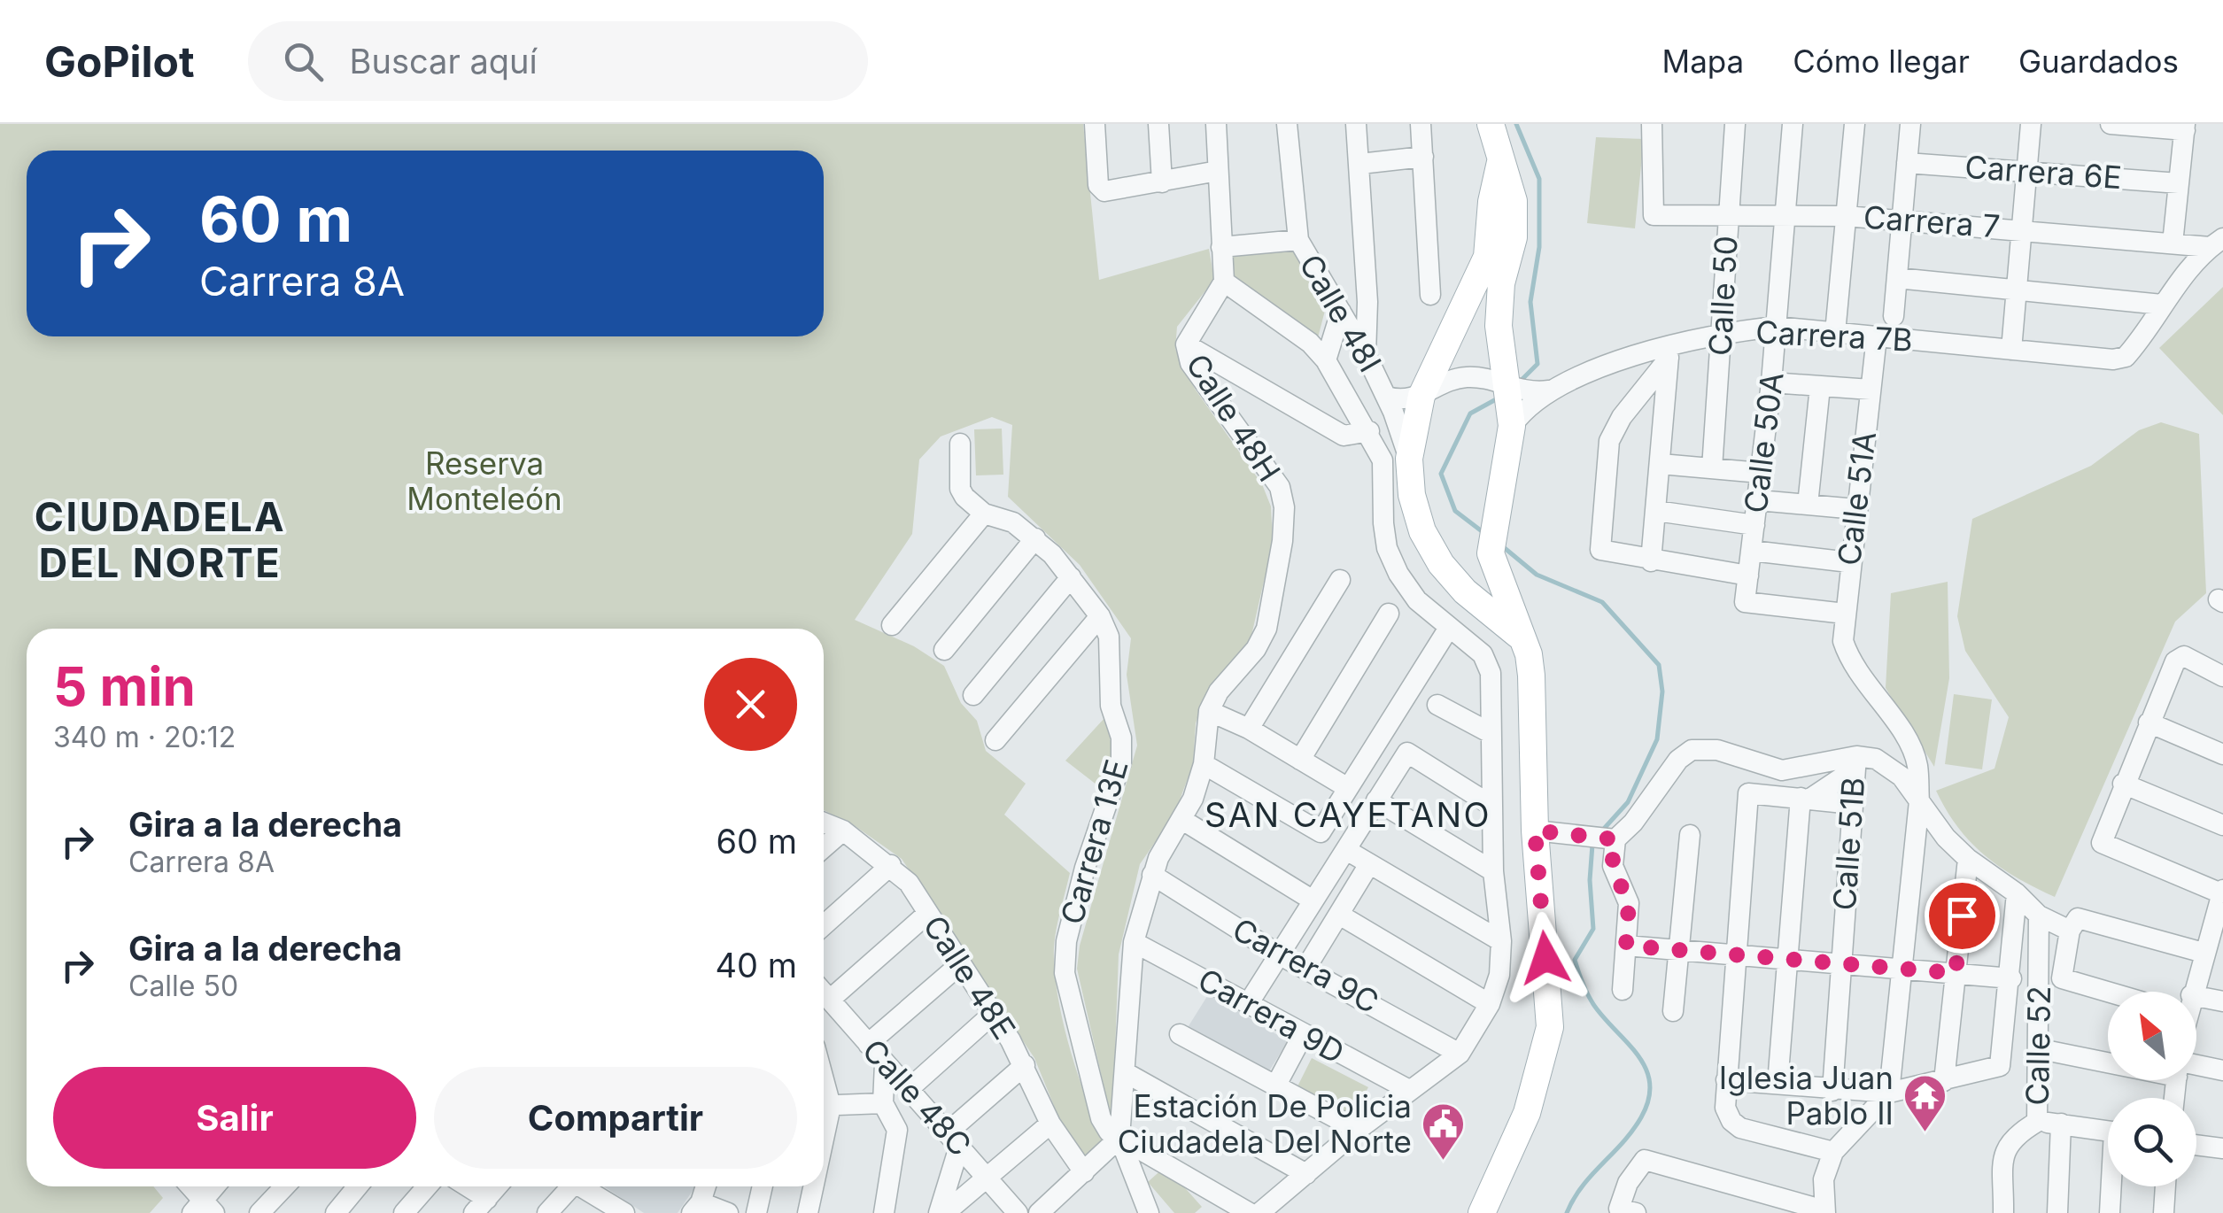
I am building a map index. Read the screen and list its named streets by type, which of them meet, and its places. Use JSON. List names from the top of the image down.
{
  "streets": {
    "street": [
      "Carrera 6E",
      "Carrera 7",
      "Calle 50",
      "Calle 48I",
      "Carrera 7B",
      "Calle 48H",
      "Calle 50A",
      "Calle 51A",
      "Carrera 13E",
      "Calle 51B",
      "Carrera 9C",
      "Calle 48E",
      "Carrera 9D",
      "Calle 52",
      "Calle 48C"
    ]
  },
  "crossings": [
    ["Carrera 7", "Calle 50"],
    ["Carrera 7", "Calle 50A"],
    ["Calle 50", "Carrera 7B"],
    ["Carrera 7B", "Calle 50A"],
    ["Carrera 7B", "Calle 51A"],
    ["Calle 48H", "Carrera 13E"],
    ["Calle 48H", "Carrera 9C"],
    ["Calle 48H", "Carrera 9D"],
    ["Calle 50A", "Calle 51A"]
  ],
  "districts": ["CIUDADELA DEL NORTE", "SAN CAYETANO"],
  "parks": ["Reserva Monteleón"],
  "places": {
    "temple": ["Iglesia Juan Pablo II"],
    "public building": ["Estación De Policia Ciudadela Del Norte"]
  },
  "north": "top left",
  "page": {
    "header": "GoPilot",
    "search": "Buscar aquí",
    "nav": ["Mapa", "Cómo llegar", "Guardados"],
    "turn": ["60 m", "Carrera 8A"],
    "heading": ["5 min", "340 m · 20:12"],
    "list": [
      {
        "name": "Gira a la derecha",
        "note": "Carrera 8A",
        "value": "60 m"
      },
      {
        "name": "Gira a la derecha",
        "note": "Calle 50",
        "value": "40 m"
      }
    ],
    "buttons": ["Salir", "Compartir"]
  }
}
